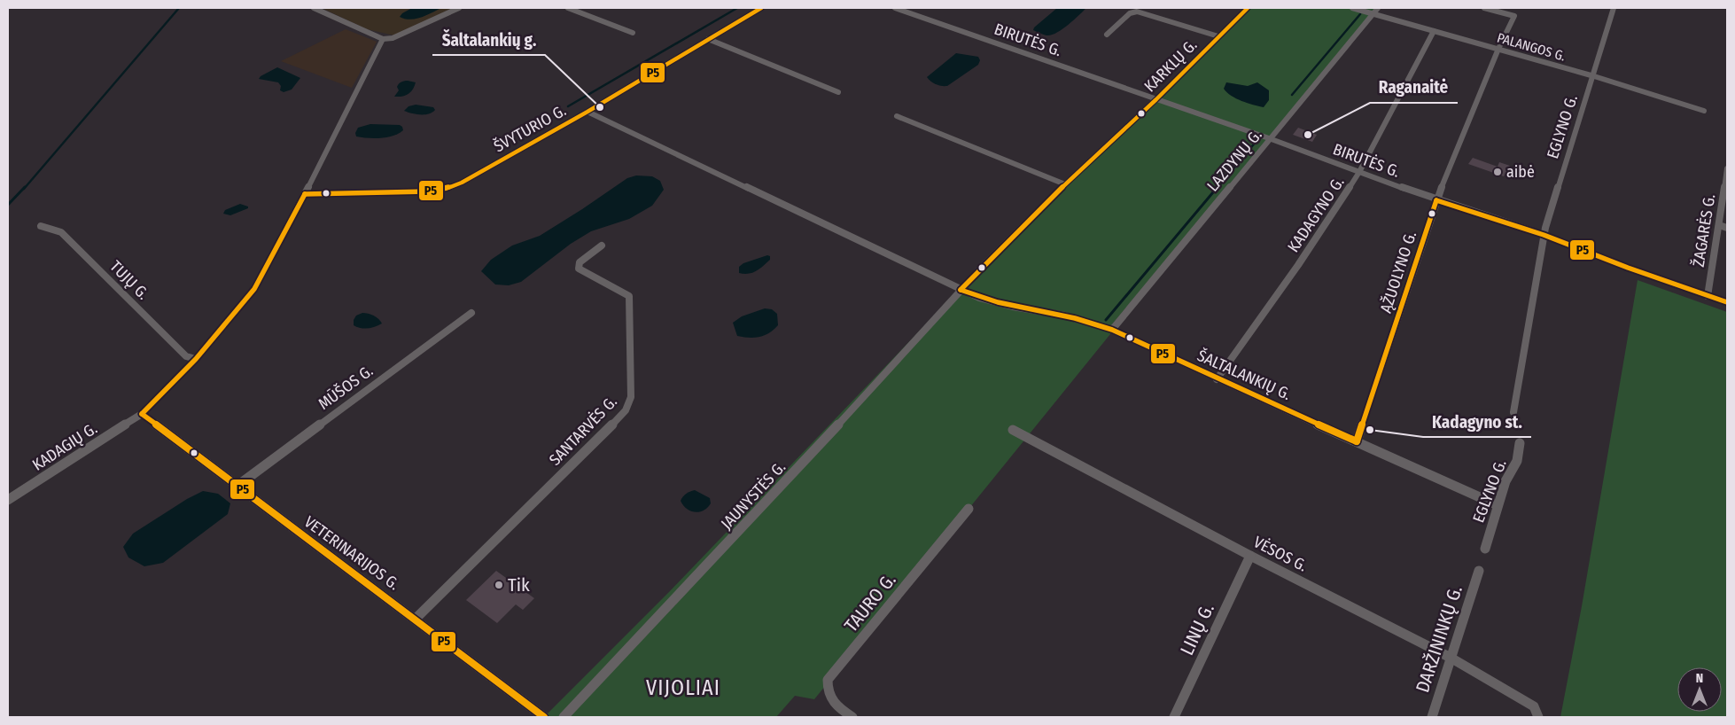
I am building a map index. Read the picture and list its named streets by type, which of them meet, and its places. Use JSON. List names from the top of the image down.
{
  "streets": {
    "street": [
      "BIRUTĖS G.",
      "PALANGOS G.",
      "KARKLŲ G.",
      "EGLYNO G.",
      "ŠVYTURIO G.",
      "LAZDYNŲ G.",
      "KADAGYNO G.",
      "ŽAGARĖS G.",
      "ĄŽUOLYNO G.",
      "TUJŲ G.",
      "ŠALTALANKIŲ G.",
      "MŪŠOS G.",
      "SANTARVĖS G.",
      "KADAGIŲ G.",
      "JAUNYSTĖS G.",
      "VETERINARIJOS G.",
      "VĖSOS G.",
      "TAURO G.",
      "LINŲ G.",
      "DARŽININKŲ G."
    ]
  },
  "crossings": [
    ["BIRUTĖS G.", "KARKLŲ G."],
    ["BIRUTĖS G.", "EGLYNO G."],
    ["BIRUTĖS G.", "LAZDYNŲ G."],
    ["BIRUTĖS G.", "KADAGYNO G."],
    ["BIRUTĖS G.", "ŽAGARĖS G."],
    ["BIRUTĖS G.", "ĄŽUOLYNO G."],
    ["PALANGOS G.", "EGLYNO G."],
    ["PALANGOS G.", "LAZDYNŲ G."],
    ["PALANGOS G.", "KADAGYNO G."],
    ["PALANGOS G.", "ĄŽUOLYNO G."],
    ["KARKLŲ G.", "ŠALTALANKIŲ G."],
    ["KARKLŲ G.", "JAUNYSTĖS G."],
    ["EGLYNO G.", "ŠALTALANKIŲ G."],
    ["ŠVYTURIO G.", "ŠALTALANKIŲ G."],
    ["ŠVYTURIO G.", "KADAGIŲ G."],
    ["LAZDYNŲ G.", "ŠALTALANKIŲ G."],
    ["KADAGYNO G.", "ŠALTALANKIŲ G."],
    ["ĄŽUOLYNO G.", "ŠALTALANKIŲ G."],
    ["TUJŲ G.", "KADAGIŲ G."],
    ["ŠALTALANKIŲ G.", "JAUNYSTĖS G."],
    ["MŪŠOS G.", "VETERINARIJOS G."],
    ["SANTARVĖS G.", "VETERINARIJOS G."],
    ["KADAGIŲ G.", "VETERINARIJOS G."],
    ["VĖSOS G.", "LINŲ G."],
    ["VĖSOS G.", "DARŽININKŲ G."]
  ],
  "districts": ["VIJOLIAI"],
  "places": [
    "Šaltalankių g.",
    "Raganaitė",
    "aibė",
    "Kadagyno st.",
    "Tik"
  ],
  "lines": ["transit line P5"],
  "north": "top"
}
